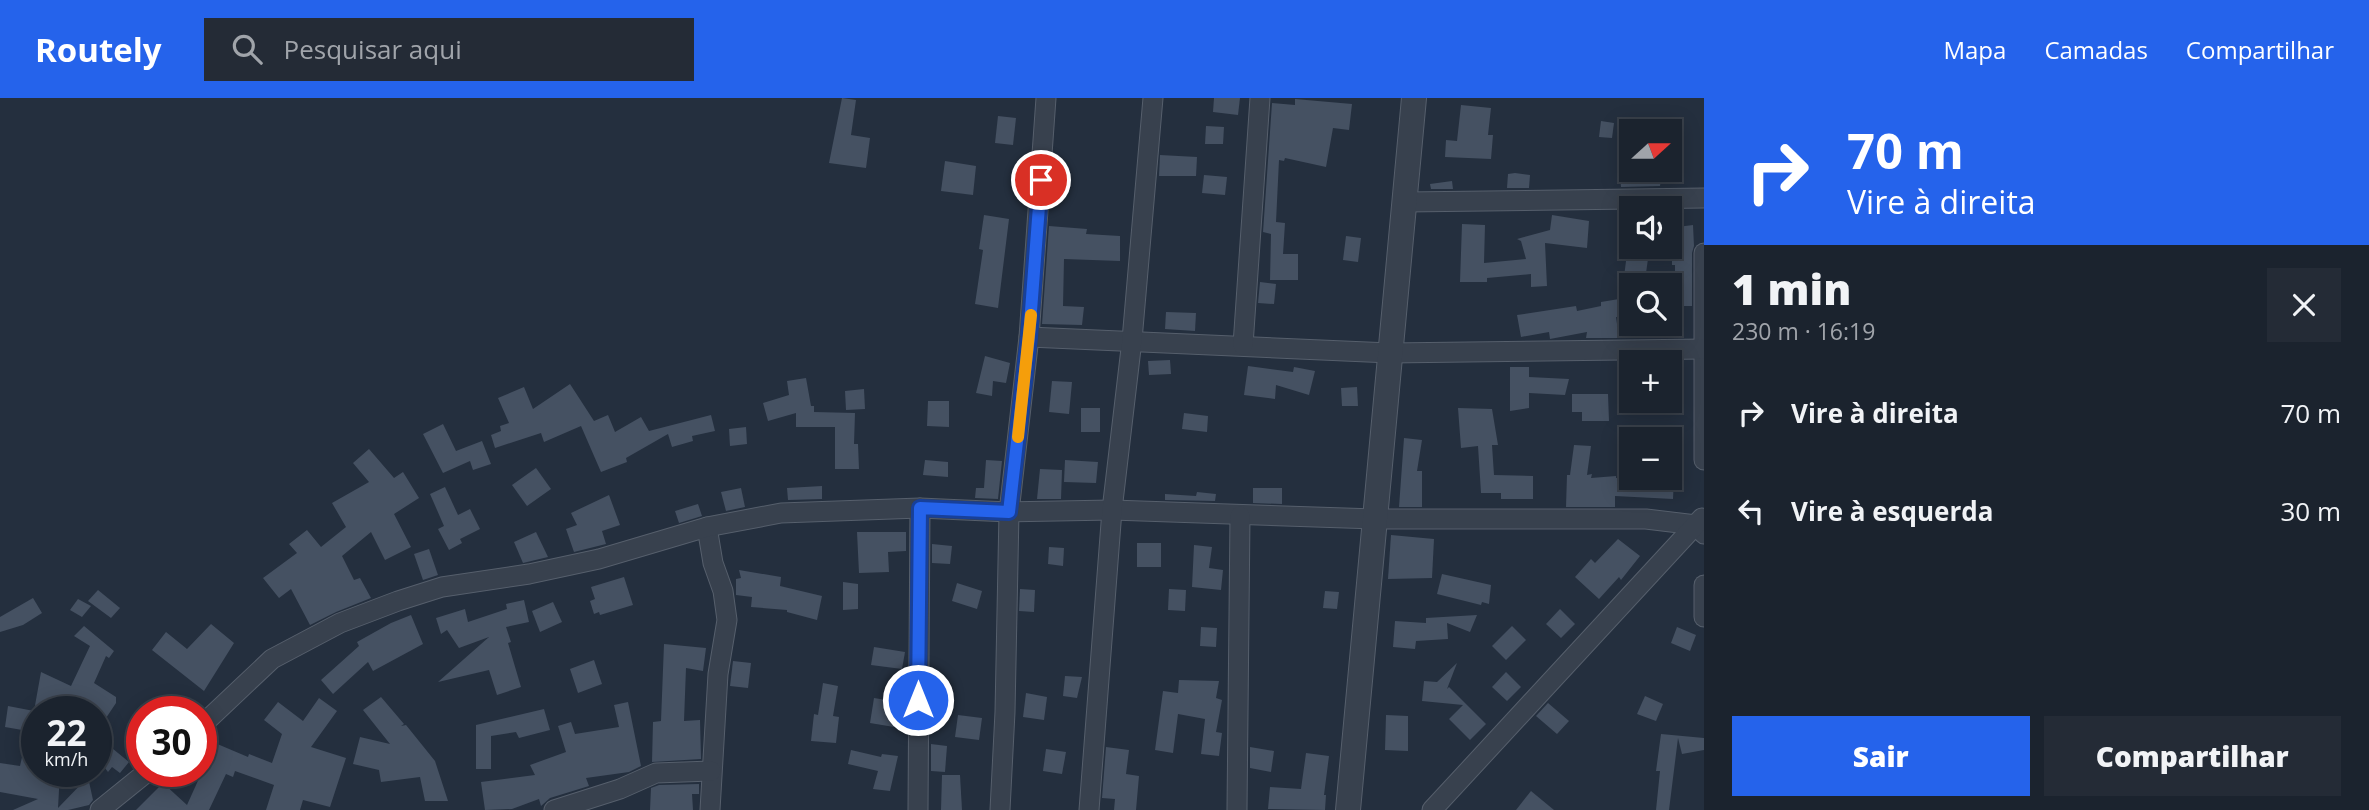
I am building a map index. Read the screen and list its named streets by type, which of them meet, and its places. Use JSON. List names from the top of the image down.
{
  "north": "right",
  "page": {
    "header": "Routely",
    "search": "Pesquisar aqui",
    "nav": ["Mapa", "Camadas", "Compartilhar"],
    "turn": ["70 m", "Vire à direita"],
    "map_buttons": ["+", "−"],
    "heading": ["1 min", "230 m · 16:19"],
    "list": [
      {
        "name": "Vire à direita",
        "value": "70 m"
      },
      {
        "name": "Vire à esquerda",
        "value": "30 m"
      }
    ],
    "speed": "22 km/h",
    "limit": "30",
    "buttons": ["Sair", "Compartilhar"]
  }
}
